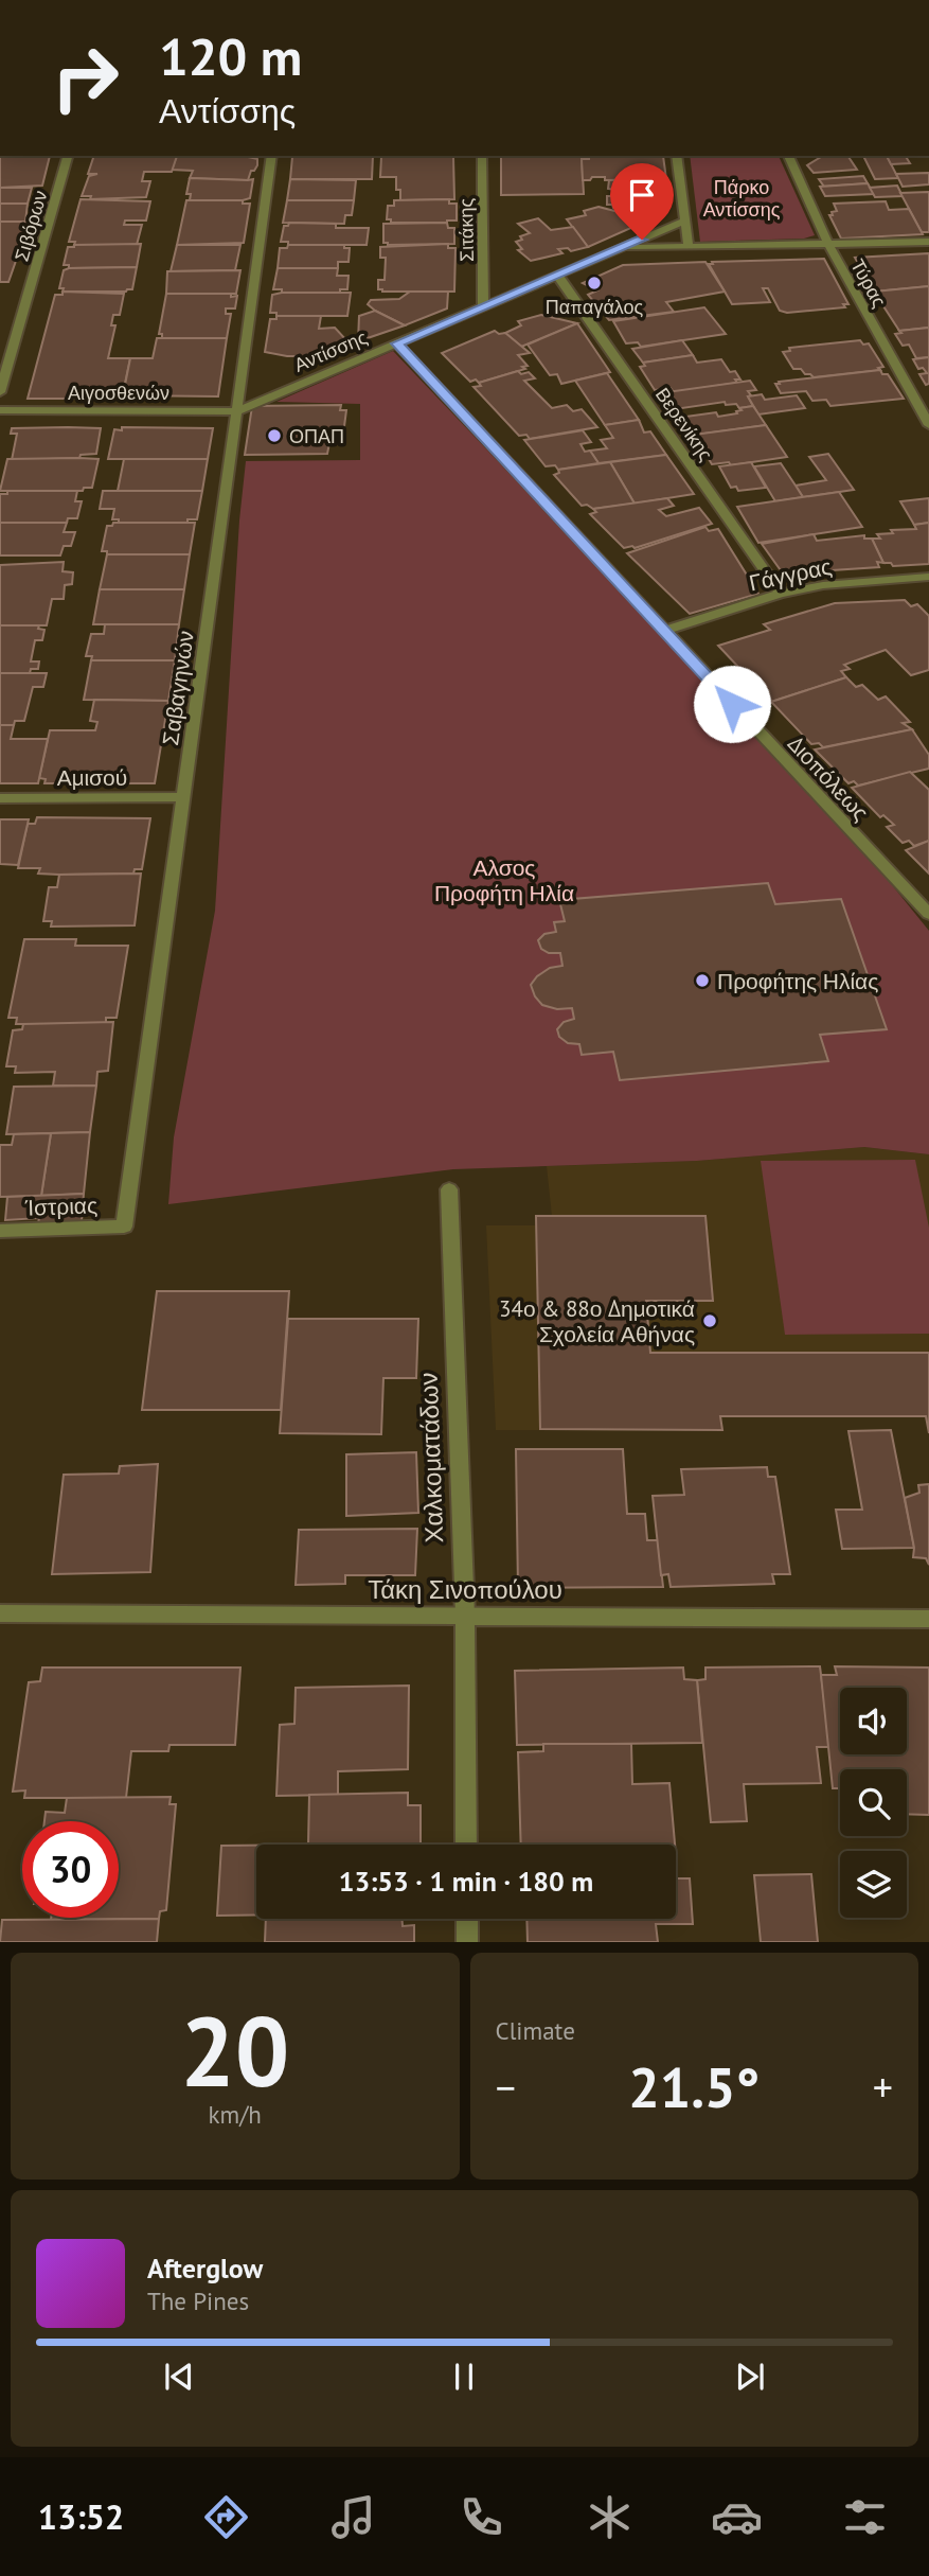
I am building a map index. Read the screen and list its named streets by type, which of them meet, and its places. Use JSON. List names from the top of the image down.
{
  "streets": {
    "street": [
      "Σιβόρων",
      "Σιτάκης",
      "Τύρας",
      "Αντίσσης",
      "Αιγοσθενών",
      "Βερενίκης",
      "Γάγγρας",
      "Σαβαγηνών",
      "Αμισού",
      "Διοπόλεως",
      "Ίστριας",
      "Χαλκοματάδων",
      "Τάκη Σινοπούλου"
    ]
  },
  "crossings": [
    ["Σιτάκης", "Αντίσσης"],
    ["Αντίσσης", "Αιγοσθενών"],
    ["Αντίσσης", "Βερενίκης"],
    ["Αντίσσης", "Σαβαγηνών"],
    ["Αντίσσης", "Διοπόλεως"],
    ["Αιγοσθενών", "Σαβαγηνών"],
    ["Βερενίκης", "Γάγγρας"],
    ["Γάγγρας", "Διοπόλεως"],
    ["Σαβαγηνών", "Αμισού"],
    ["Σαβαγηνών", "Ίστριας"],
    ["Χαλκοματάδων", "Τάκη Σινοπούλου"]
  ],
  "parks": ["Πάρκο Αντίσσης", "Αλσος Προφήτη Ηλία"],
  "places": [
    "Παπαγάλος",
    "ΟΠΑΠ",
    "Προφήτης Ηλίας",
    "34ο & 88ο Δημοτικά Σχολεία Αθήνας"
  ],
  "page": {
    "turn": ["120 m", "Αντίσσης"],
    "limit": "30",
    "trip": "13:53 · 1 min · 180 m",
    "tile": [
      ["20", "km/h"],
      "Climate"
    ],
    "heat": ["−", "21.5°", "+"],
    "song": ["Afterglow", "The Pines"],
    "tabs": "13:52"
  }
}
